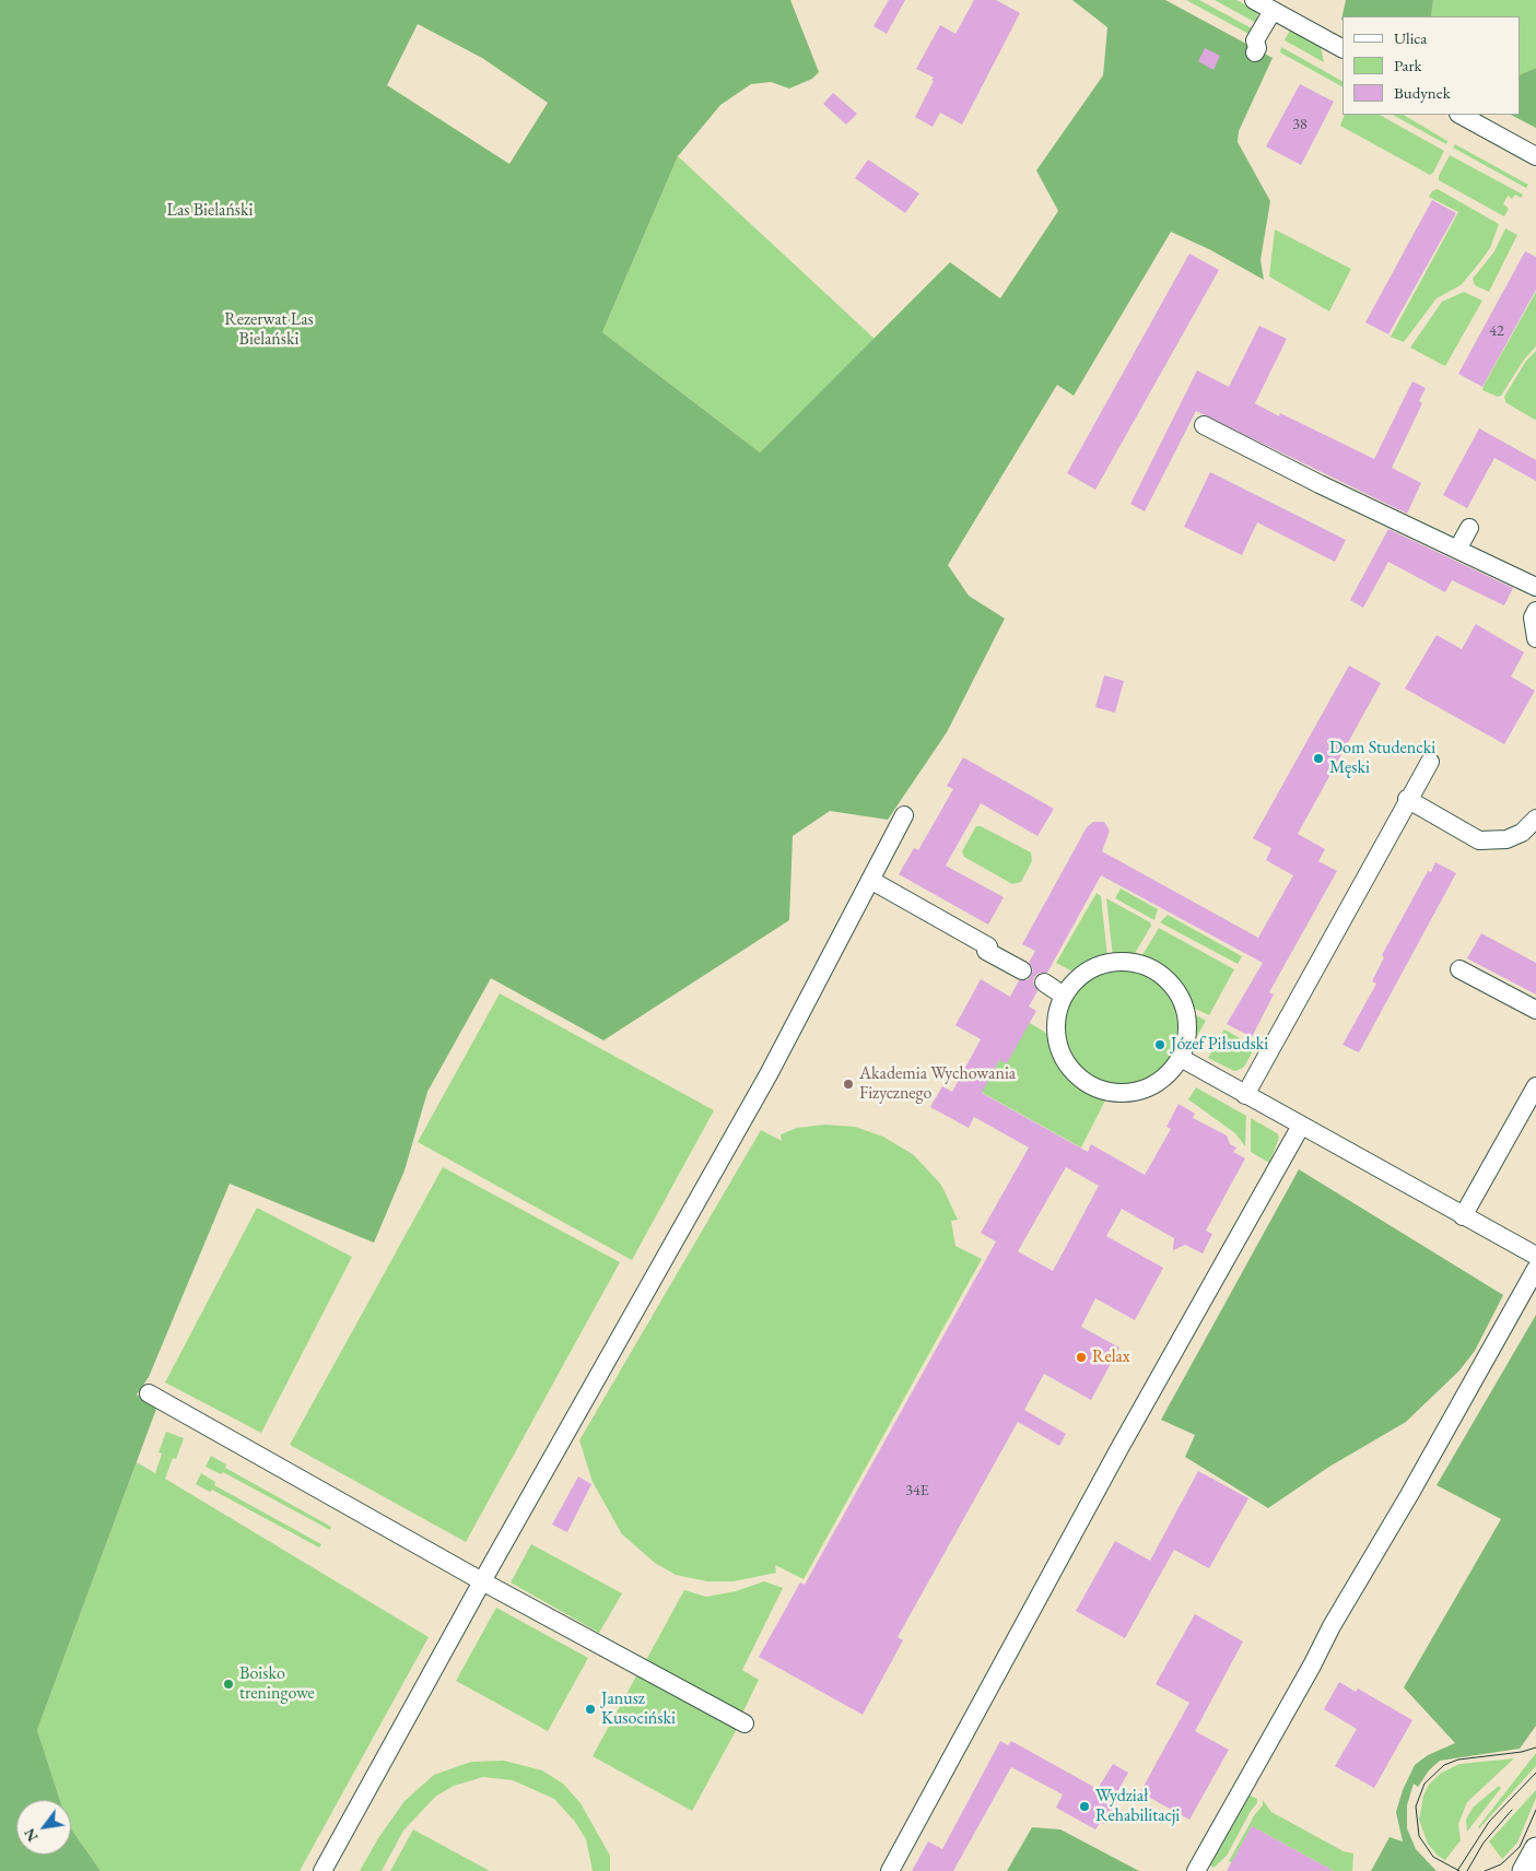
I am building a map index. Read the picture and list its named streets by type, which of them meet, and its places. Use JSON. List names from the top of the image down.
{
  "parks": ["Las Bielański", "Rezerwat Las Bielański"],
  "places": [
    "Dom Studencki Męski",
    "Józef Piłsudski",
    "Akademia Wychowania Fizycznego",
    "Relax",
    "Boisko treningowe",
    "Janusz Kusociński",
    "Wydział Rehabilitacji"
  ],
  "house_numbers": ["38", "42", "34E"],
  "legend": ["Ulica", "Park", "Budynek"],
  "north": "bottom left"
}
